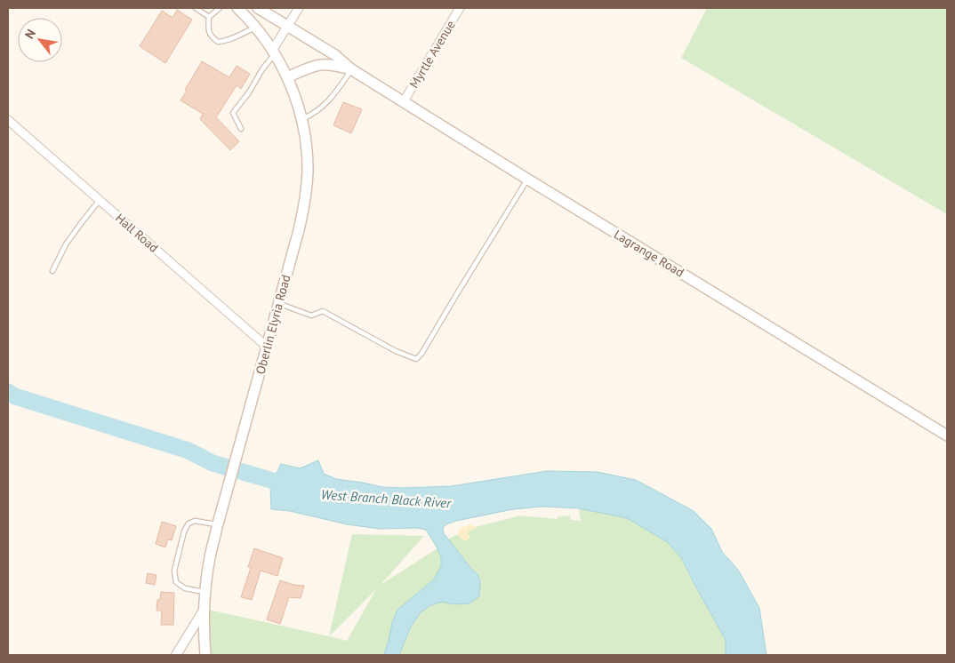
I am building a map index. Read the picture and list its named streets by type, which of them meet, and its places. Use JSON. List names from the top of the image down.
{
  "streets": {
    "main road": ["Lagrange Road", "Oberlin Elyria Road"],
    "street": ["Myrtle Avenue", "Hall Road"]
  },
  "crossings": [
    ["Myrtle Avenue", "Lagrange Road"],
    ["Hall Road", "Oberlin Elyria Road"],
    ["Lagrange Road", "Oberlin Elyria Road"]
  ],
  "water": ["West Branch Black River"],
  "north": "top left"
}
